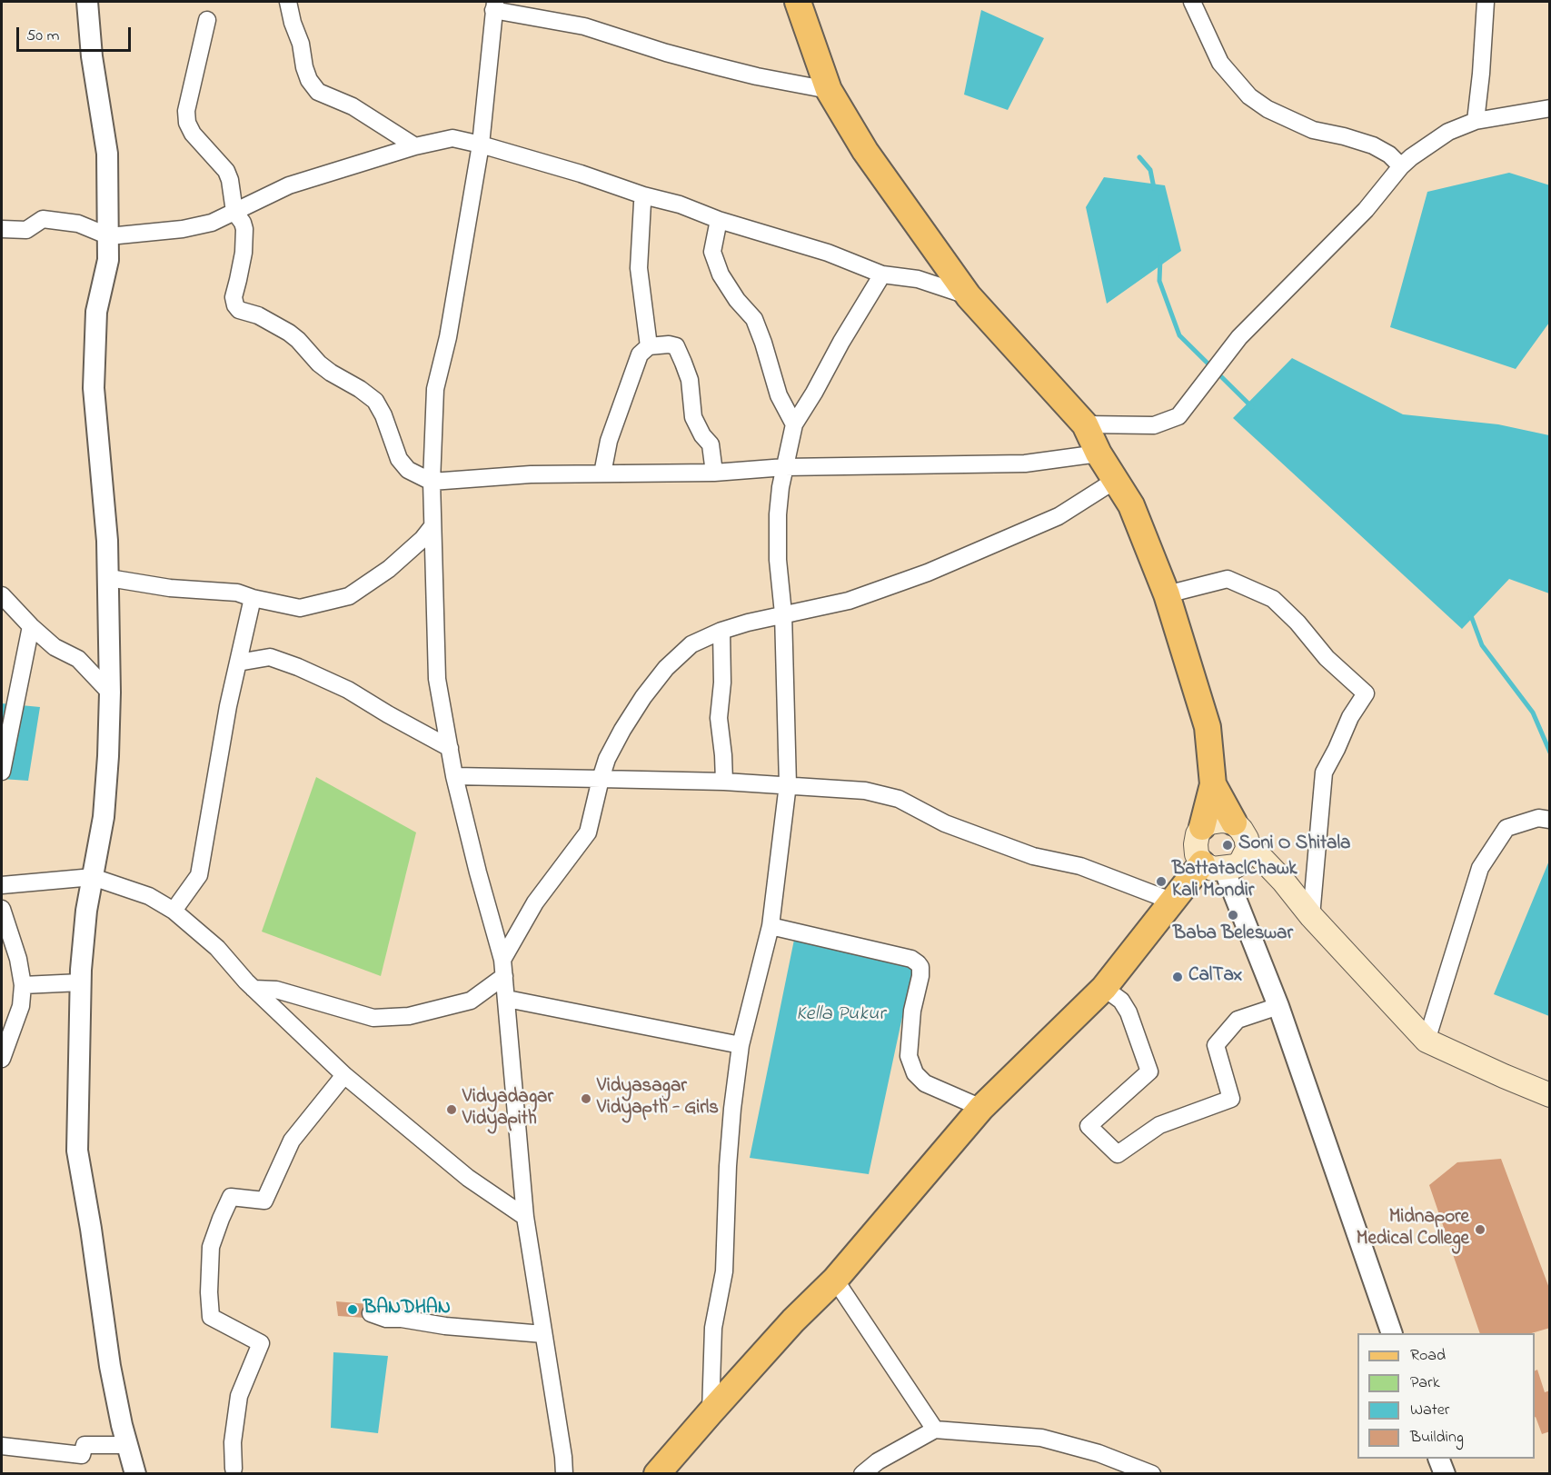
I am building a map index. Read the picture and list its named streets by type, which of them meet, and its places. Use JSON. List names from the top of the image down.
{
  "water": ["Kella Pukur"],
  "places": [
    "Soni O Shitala",
    "BattataclChawk Kali Mondir",
    "Baba Beleswar",
    "CalTax",
    "Vidyasagar Vidyapth - Girls",
    "Vidyadagar Vidyapith",
    "Midnapore Medical College",
    "BANDHAN"
  ],
  "legend": [
    "Road",
    "Park",
    "Water",
    "Building"
  ],
  "scale_bar": "50 m"
}
